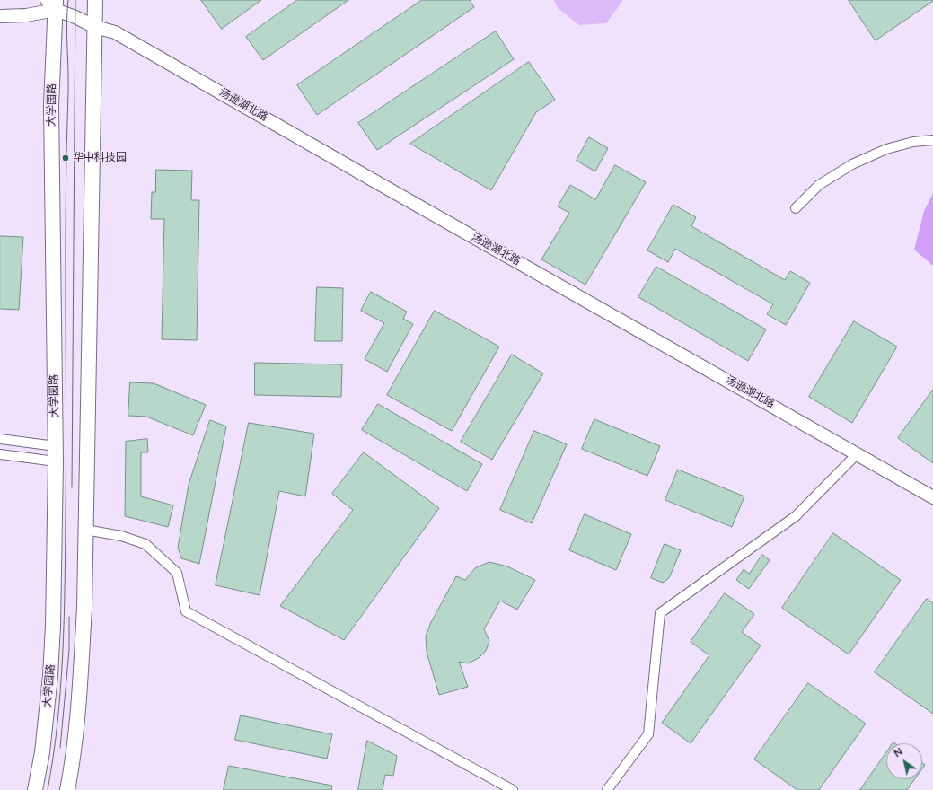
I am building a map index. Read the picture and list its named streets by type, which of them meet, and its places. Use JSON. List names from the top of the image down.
{
  "streets": {
    "main road": ["大学园路", "汤逊湖北路"]
  },
  "crossings": [
    ["大学园路", "汤逊湖北路"]
  ],
  "places": ["华中科技园"],
  "north": "top left"
}
